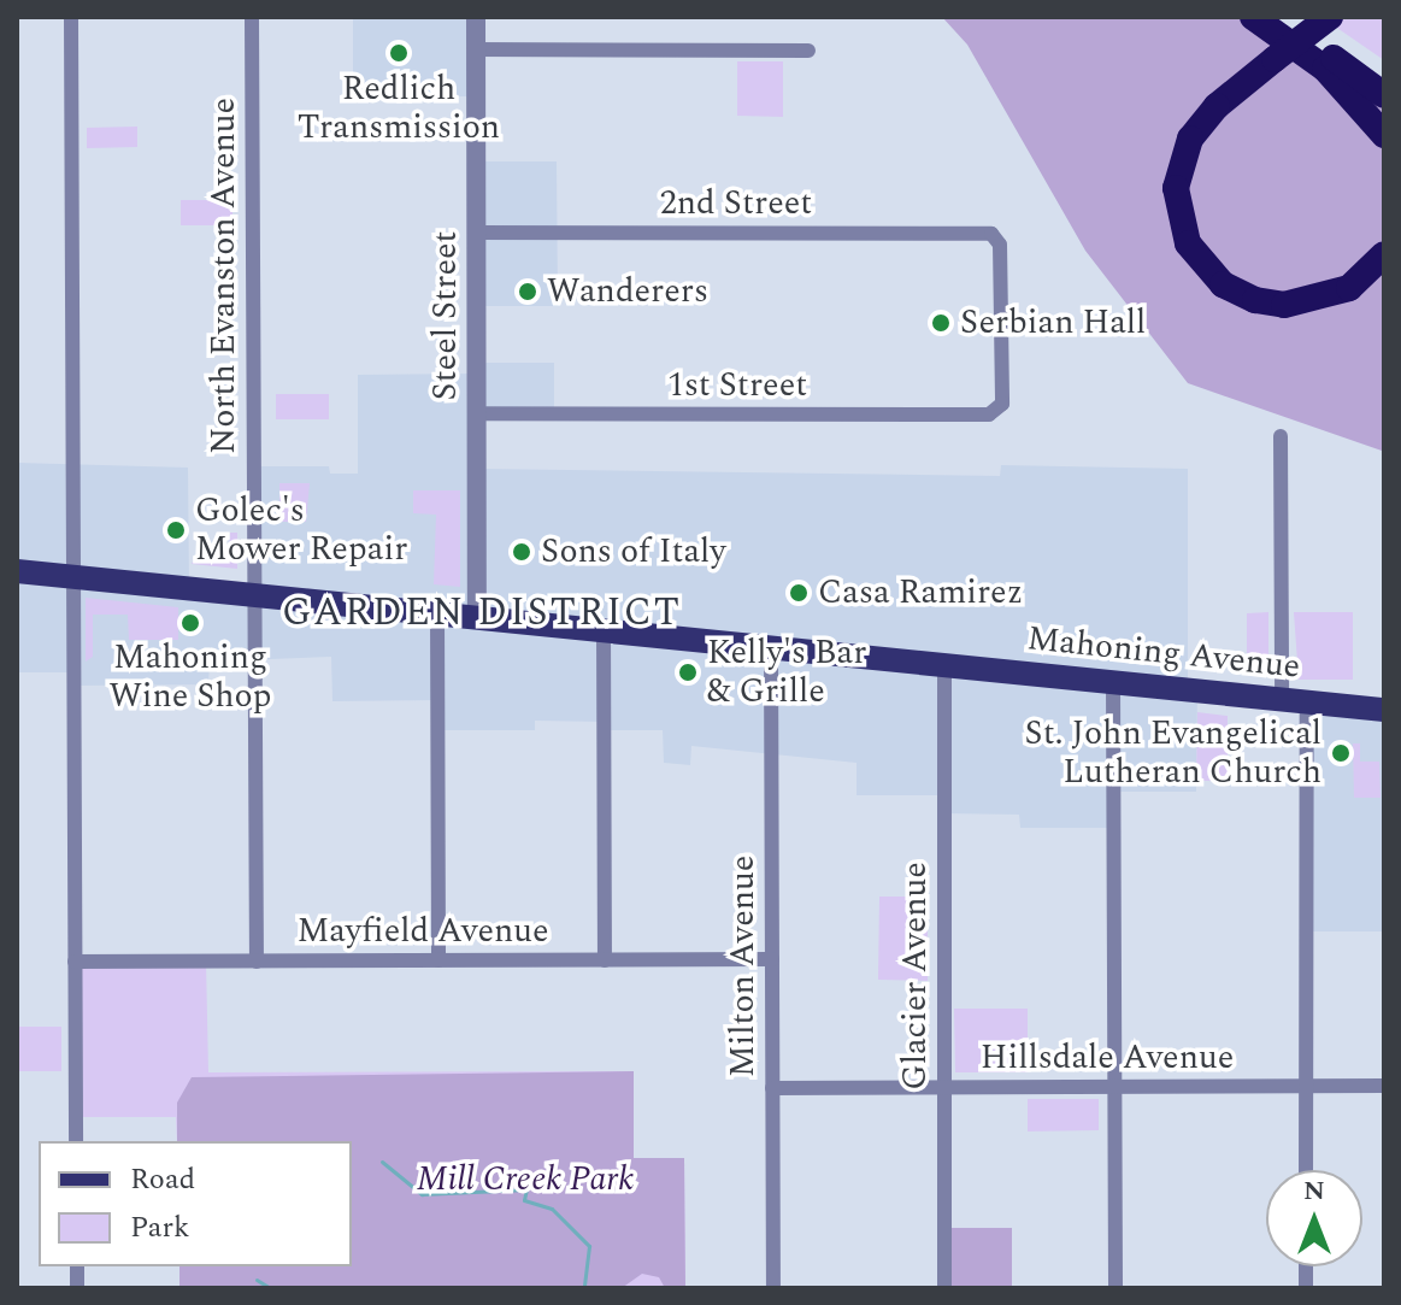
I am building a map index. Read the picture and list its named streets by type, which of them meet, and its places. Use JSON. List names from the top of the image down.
{
  "streets": {
    "main road": ["Mahoning Avenue"],
    "street": [
      "2nd Street",
      "North Evanston Avenue",
      "Steel Street",
      "1st Street",
      "Mayfield Avenue",
      "Milton Avenue",
      "Glacier Avenue",
      "Hillsdale Avenue"
    ]
  },
  "crossings": [
    ["2nd Street", "Steel Street"],
    ["2nd Street", "1st Street"],
    ["North Evanston Avenue", "Mahoning Avenue"],
    ["North Evanston Avenue", "Mayfield Avenue"],
    ["Steel Street", "1st Street"],
    ["Steel Street", "Mahoning Avenue"],
    ["Mahoning Avenue", "Milton Avenue"],
    ["Mahoning Avenue", "Glacier Avenue"],
    ["Mayfield Avenue", "Milton Avenue"],
    ["Milton Avenue", "Hillsdale Avenue"],
    ["Glacier Avenue", "Hillsdale Avenue"]
  ],
  "districts": ["GARDEN DISTRICT"],
  "parks": ["Mill Creek Park"],
  "places": [
    "Redlich Transmission",
    "Wanderers",
    "Serbian Hall",
    "Golec's Mower Repair",
    "Sons of Italy",
    "Casa Ramirez",
    "Mahoning Wine Shop",
    "Kelly's Bar & Grille",
    "St. John Evangelical Lutheran Church"
  ],
  "legend": ["Road", "Park"],
  "north": "top"
}
